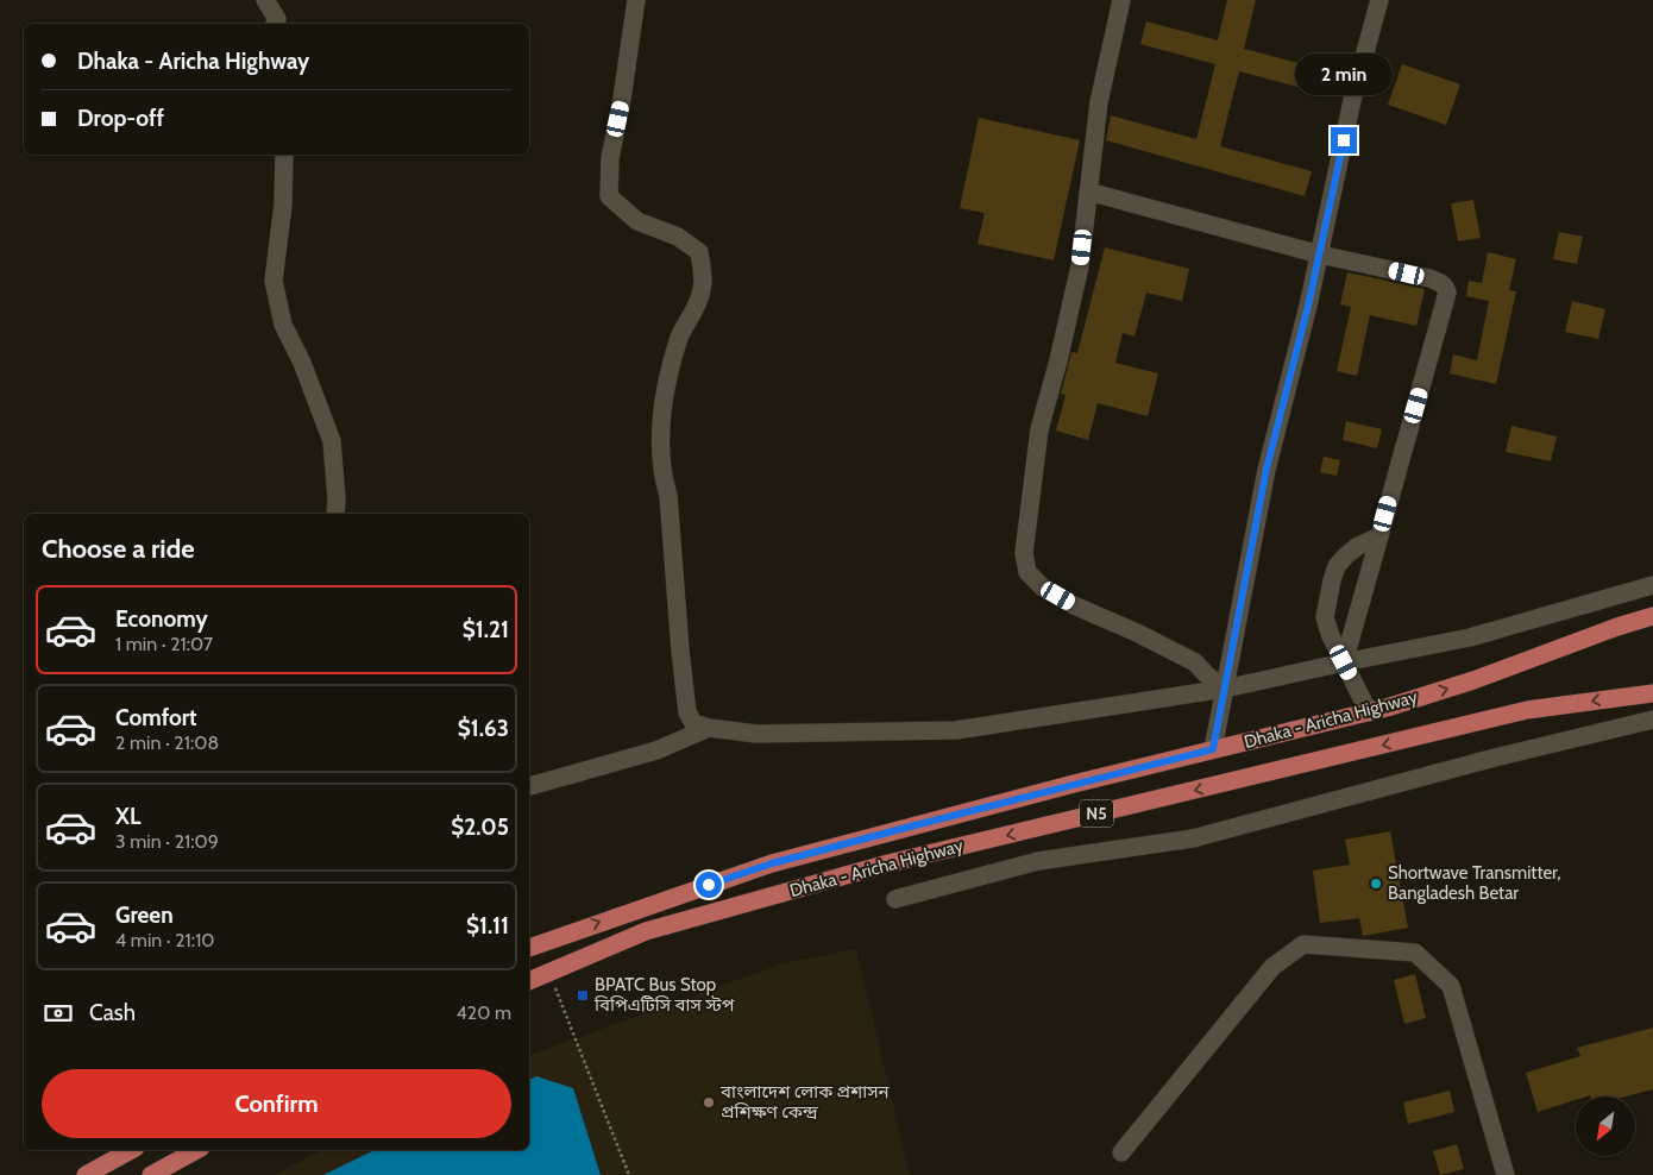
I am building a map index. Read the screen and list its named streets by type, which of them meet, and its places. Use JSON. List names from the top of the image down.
{
  "streets": {
    "highway": ["Dhaka - Aricha Highway", "N5"]
  },
  "places": {
    "other": ["Shortwave Transmitter, Bangladesh Betar", "বাংলাদেশ লোক প্রশাসন প্রশিক্ষণ কেন্দ্র"],
    "transit": ["BPATC Bus Stop বিপিএটিসি বাস স্টপ"]
  },
  "north": "bottom left",
  "page": {
    "banner": ["Dhaka - Aricha Highway", "Drop-off"],
    "bubble": "2 min",
    "heading": "Choose a ride",
    "list": [
      {
        "name": "Economy",
        "note": "1 min · 21:07",
        "value": "$1.21"
      },
      {
        "name": "Comfort",
        "note": "2 min · 21:08",
        "value": "$1.63"
      },
      {
        "name": "XL",
        "note": "3 min · 21:09",
        "value": "$2.05"
      },
      {
        "name": "Green",
        "note": "4 min · 21:10",
        "value": "$1.11"
      }
    ],
    "pay": ["Cash", "420 m"],
    "buttons": "Confirm"
  }
}
